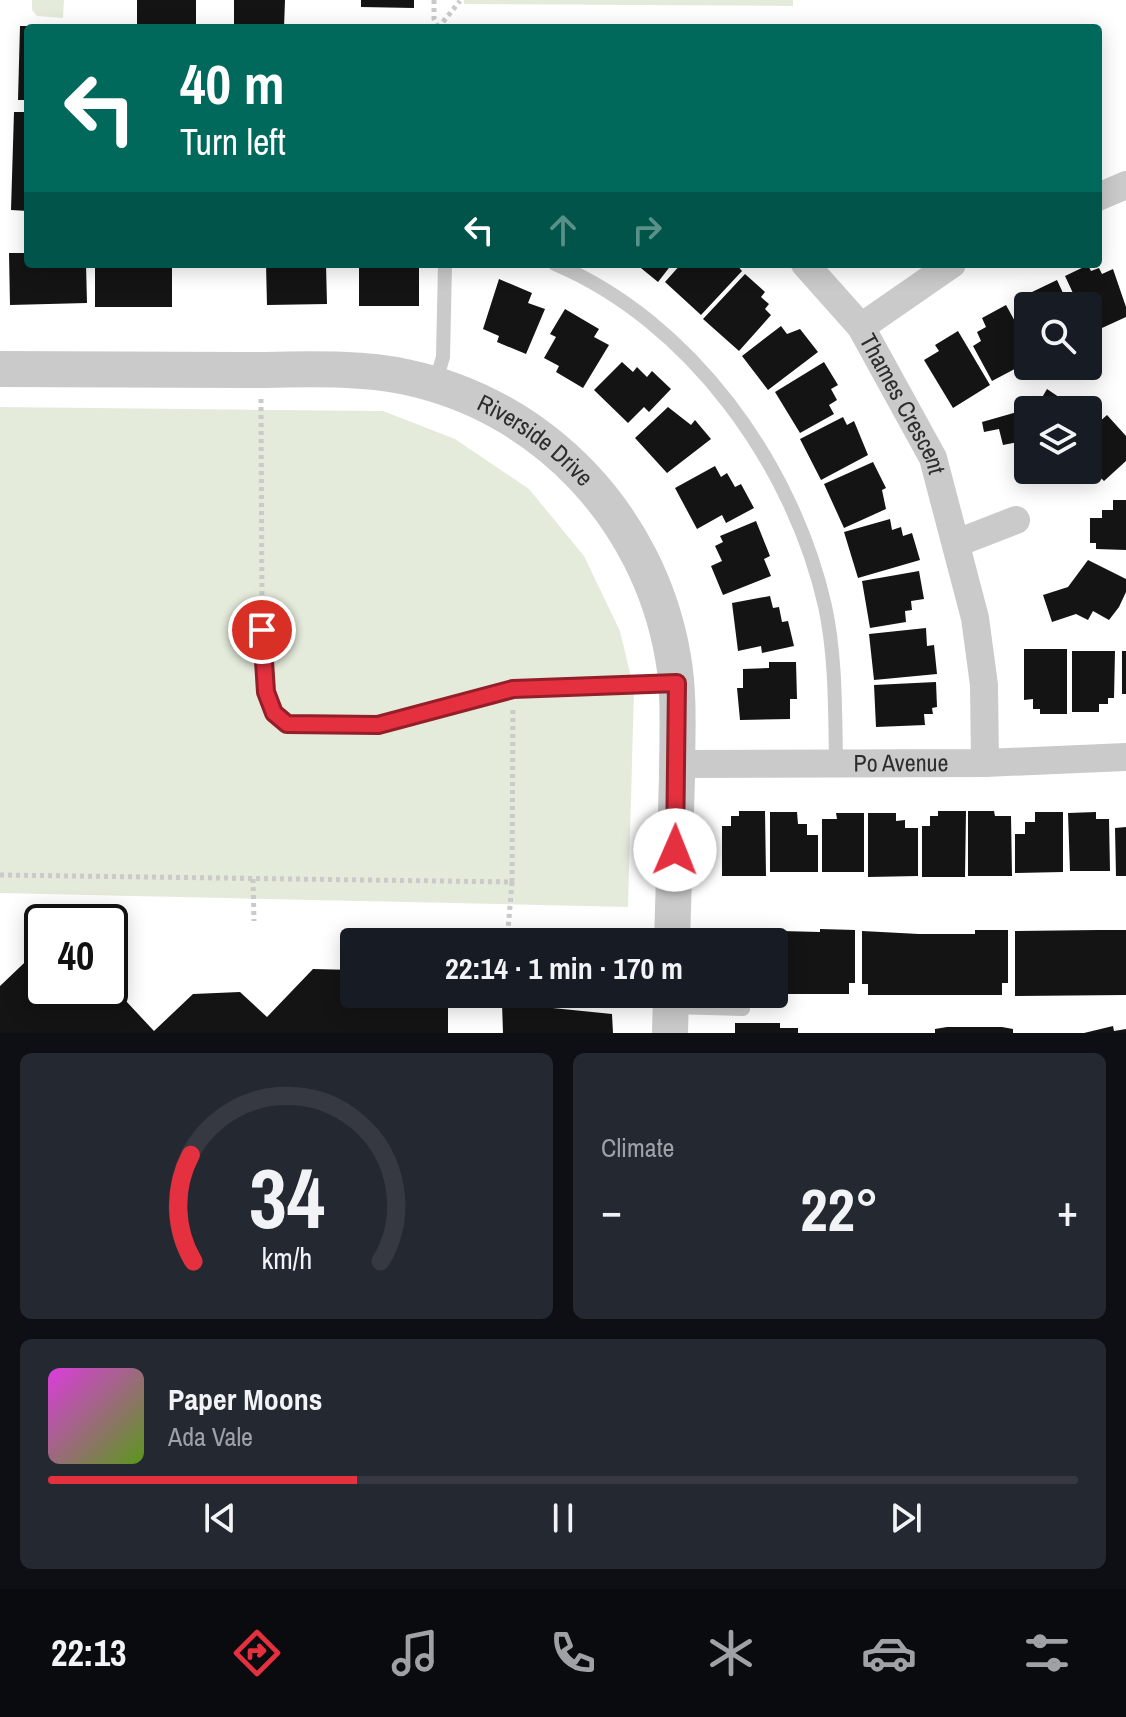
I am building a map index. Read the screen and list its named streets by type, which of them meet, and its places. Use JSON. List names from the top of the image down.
{
  "streets": {
    "street": ["Thames Crescent", "Riverside Drive", "Po Avenue"]
  },
  "crossings": [
    ["Thames Crescent", "Po Avenue"],
    ["Riverside Drive", "Po Avenue"]
  ],
  "page": {
    "turn": ["40 m", "Turn left"],
    "limit": "40",
    "trip": "22:14 · 1 min · 170 m",
    "tile": "Climate",
    "heat": ["−", "22°", "+"],
    "song": ["Paper Moons", "Ada Vale"],
    "tabs": "22:13",
    "gauge": ["34", "km/h"]
  }
}
